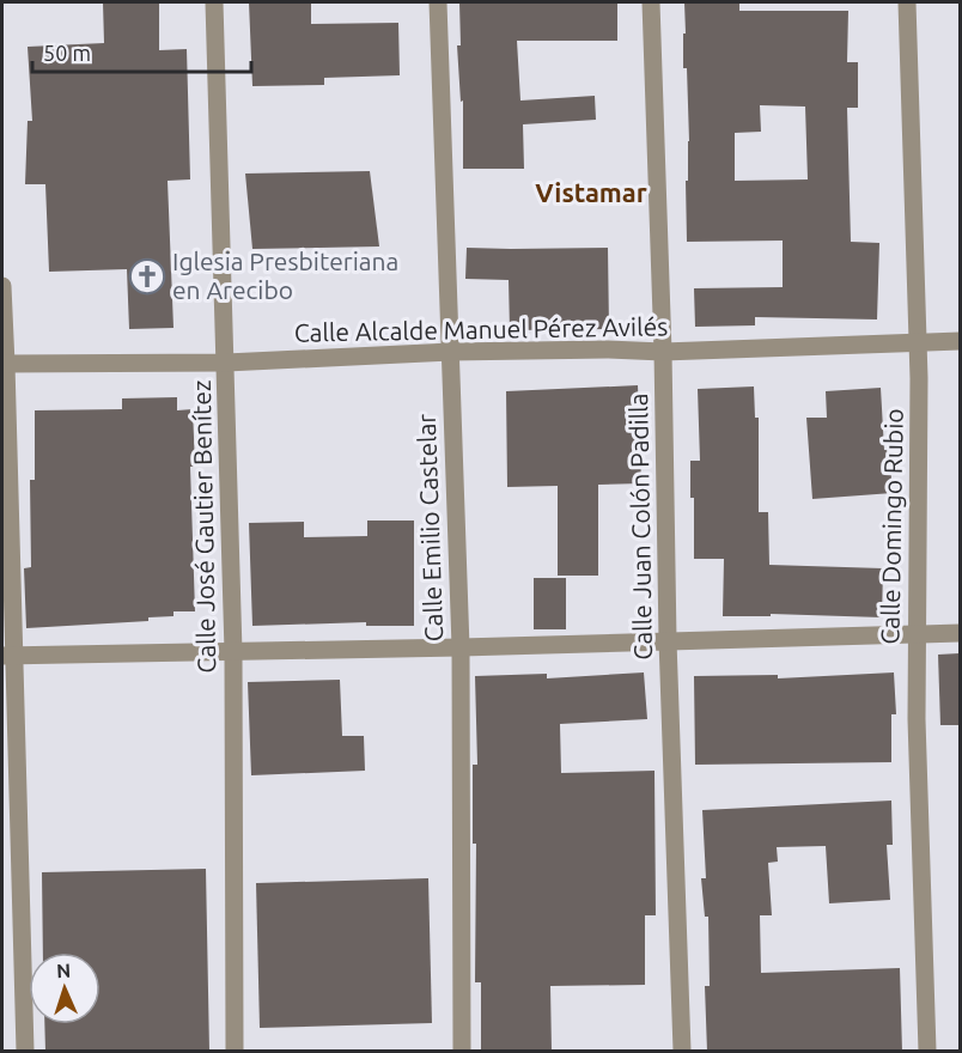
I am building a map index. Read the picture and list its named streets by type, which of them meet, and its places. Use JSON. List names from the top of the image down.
{
  "streets": {
    "street": [
      "Calle Alcalde Manuel Pérez Avilés",
      "Calle José Gautier Benítez",
      "Calle Juan Colón Padilla",
      "Calle Domingo Rubio",
      "Calle Emilio Castelar"
    ]
  },
  "crossings": [
    ["Calle Alcalde Manuel Pérez Avilés", "Calle José Gautier Benítez"],
    ["Calle Alcalde Manuel Pérez Avilés", "Calle Juan Colón Padilla"],
    ["Calle Alcalde Manuel Pérez Avilés", "Calle Domingo Rubio"],
    ["Calle Alcalde Manuel Pérez Avilés", "Calle Emilio Castelar"]
  ],
  "districts": ["Vistamar"],
  "places": {
    "church": ["Iglesia Presbiteriana en Arecibo"]
  },
  "scale_bar": "50 m",
  "north": "top"
}
